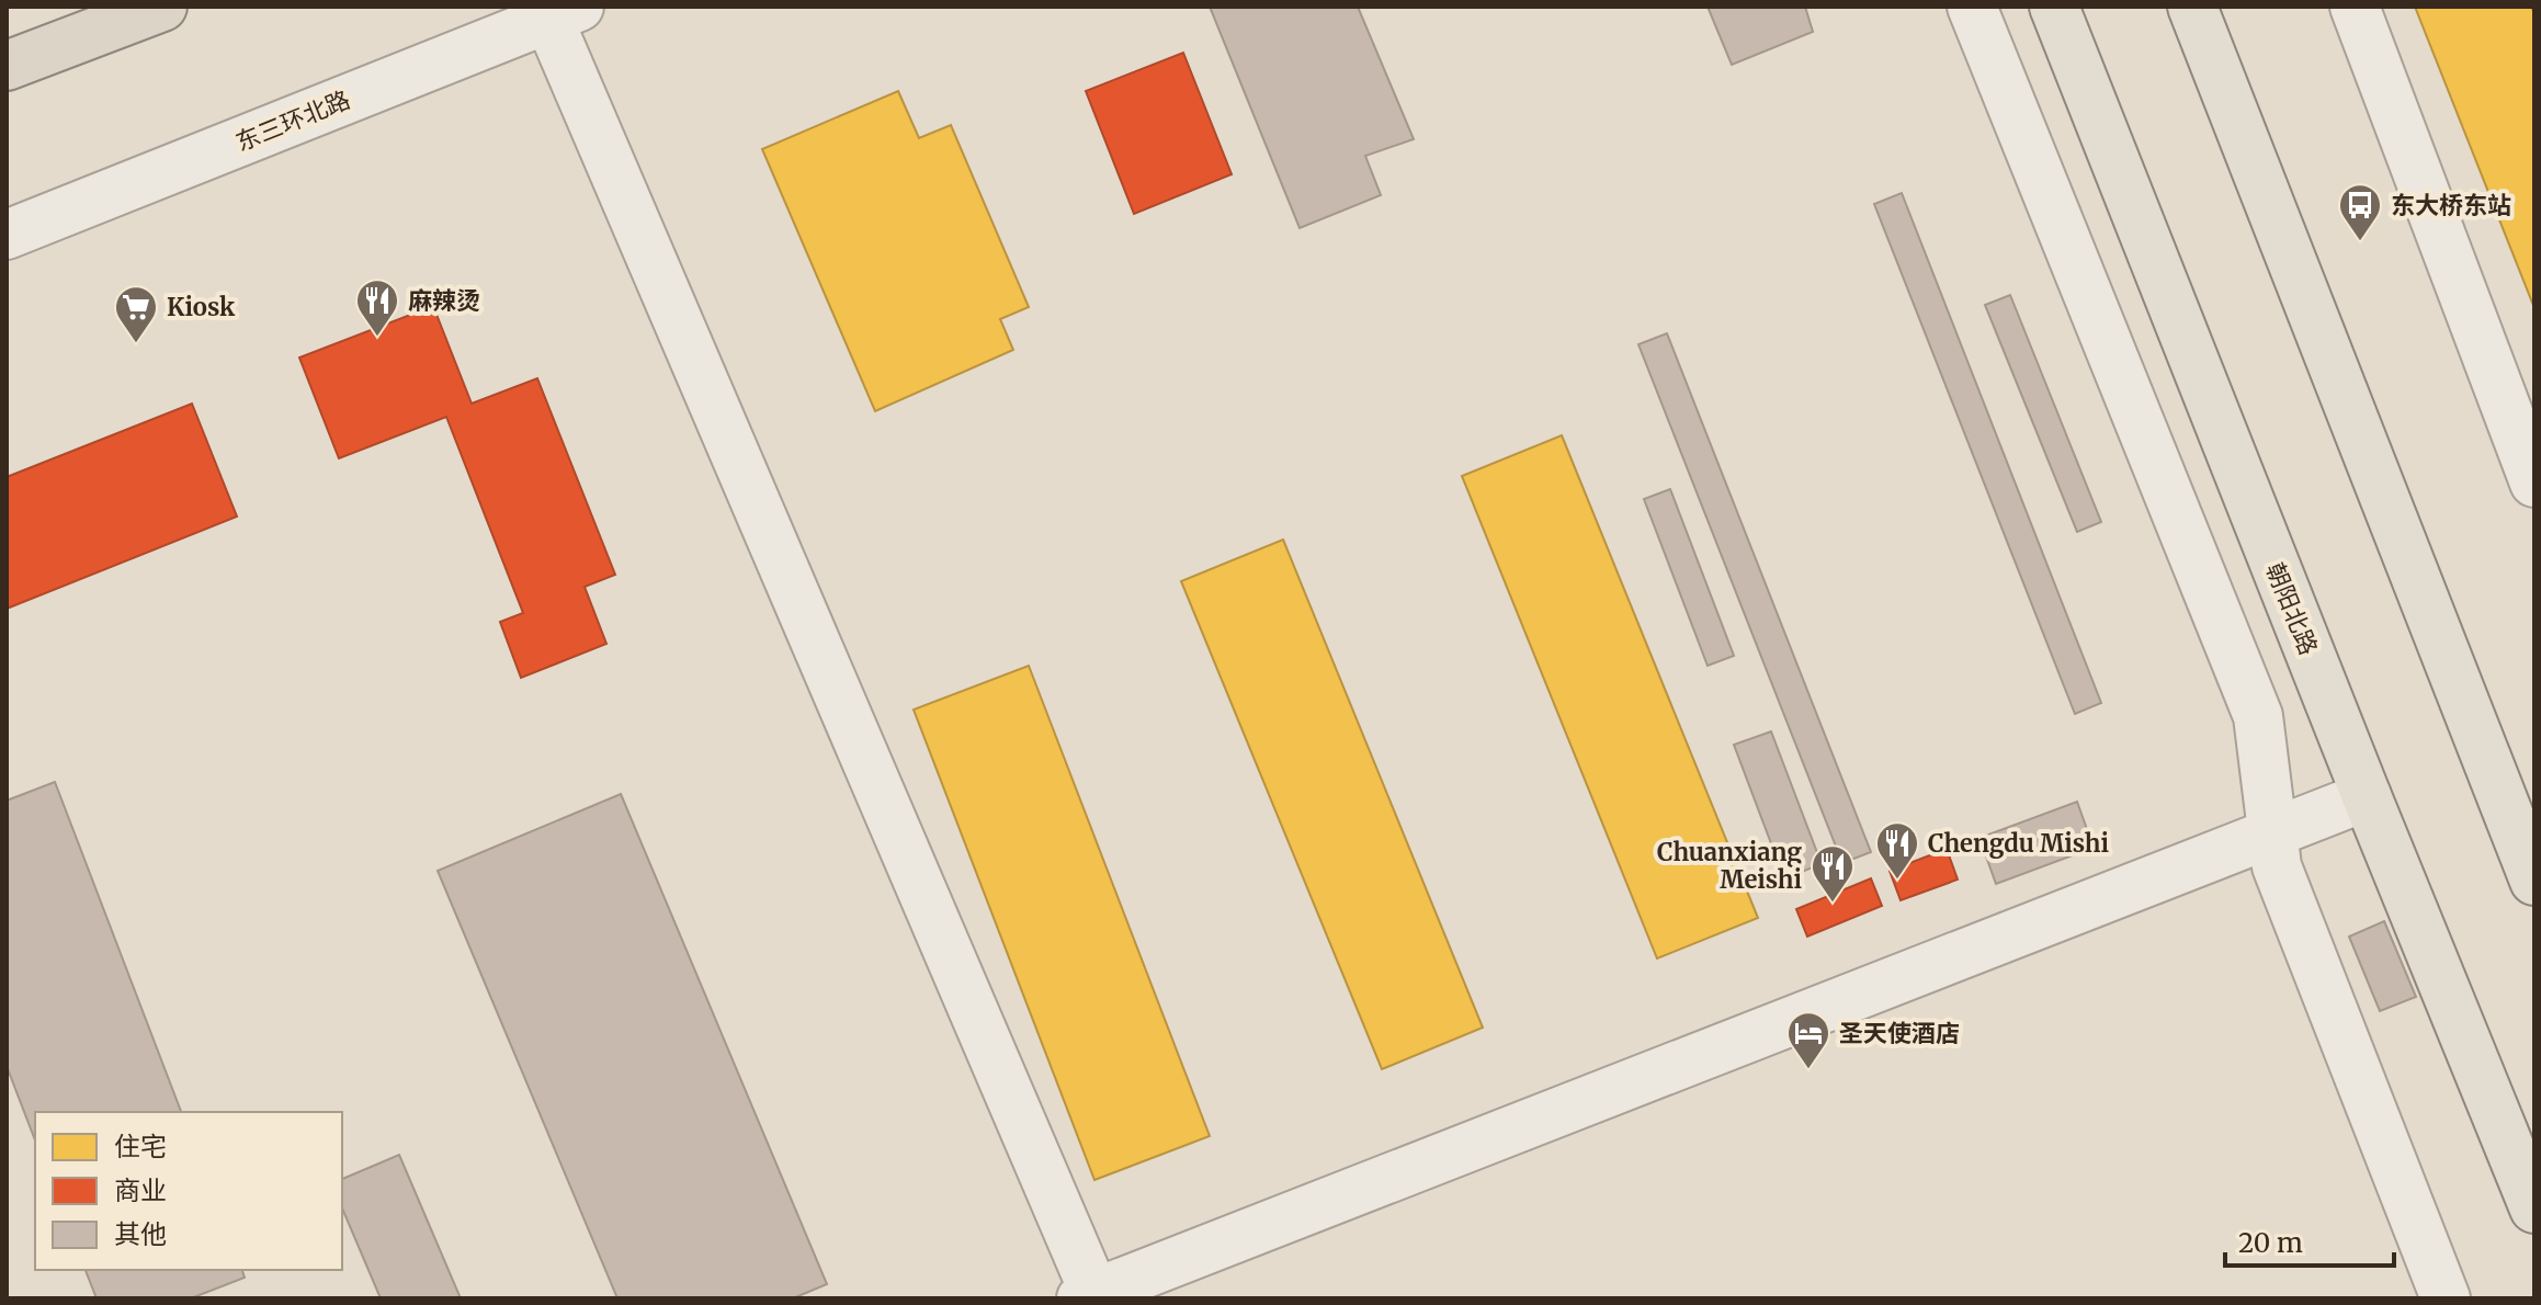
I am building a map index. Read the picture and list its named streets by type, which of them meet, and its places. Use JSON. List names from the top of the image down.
{
  "streets": {
    "main road": ["朝阳北路"],
    "street": ["东三环北路"]
  },
  "places": {
    "bus stop": ["东大桥东站"],
    "restaurant": ["麻辣烫", "Chengdu Mishi", "Chuanxiang Meishi"],
    "supermarket": ["Kiosk"],
    "hotel": ["圣天使酒店"]
  },
  "legend": ["住宅", "商业", "其他"],
  "scale_bar": "20 m"
}
